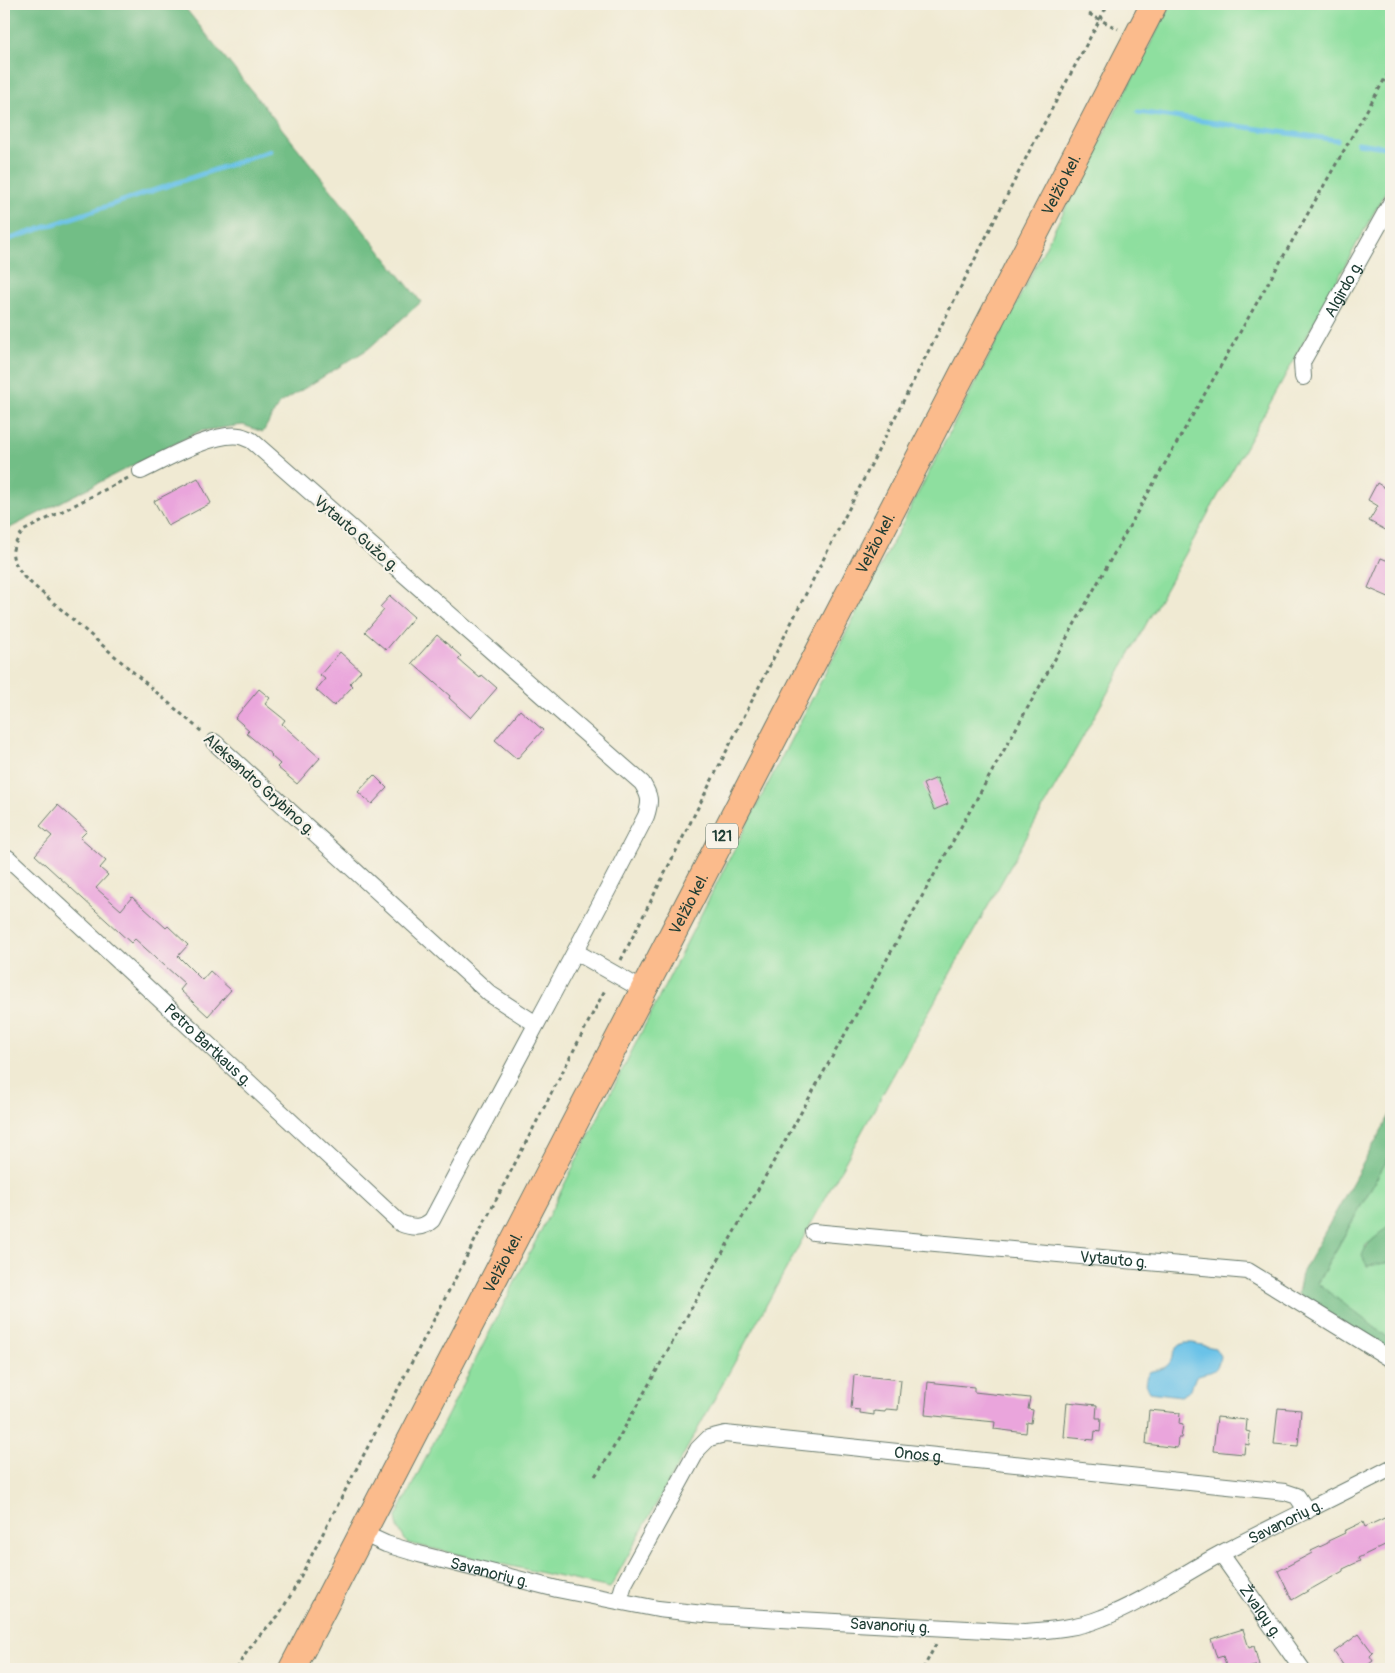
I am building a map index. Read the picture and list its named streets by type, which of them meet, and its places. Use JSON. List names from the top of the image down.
{
  "streets": {
    "main road": ["Velžio kel.", "121"],
    "street": [
      "Algirdo g.",
      "Vytauto Gužo g.",
      "Aleksandro Grybino g.",
      "Petro Bartkaus g.",
      "Vytauto g.",
      "Onos g.",
      "Savanorių g.",
      "Žvalgų g."
    ]
  },
  "crossings": [
    ["Velžio kel.", "Savanorių g."],
    ["Vytauto Gužo g.", "Aleksandro Grybino g."],
    ["Aleksandro Grybino g.", "Petro Bartkaus g."],
    ["Onos g.", "Savanorių g."],
    ["Savanorių g.", "Žvalgų g."]
  ]
}
